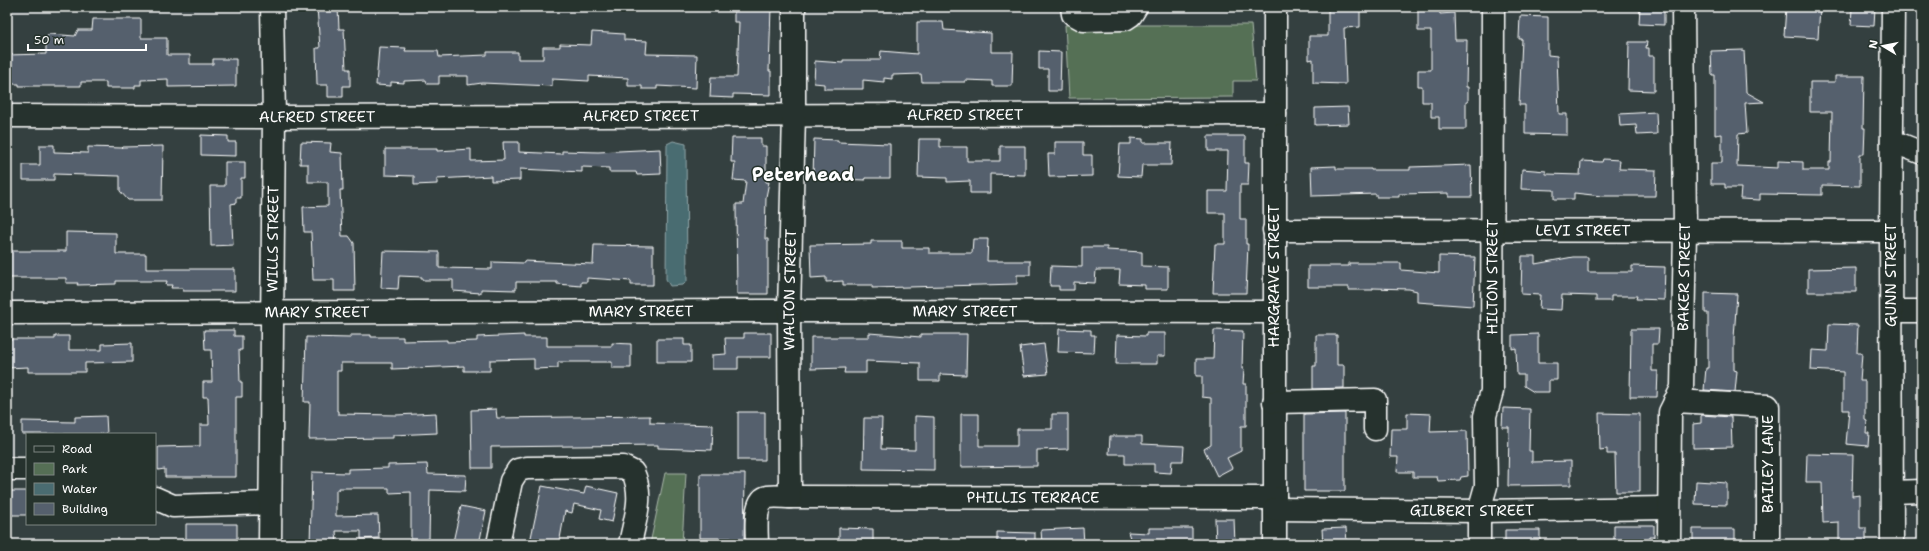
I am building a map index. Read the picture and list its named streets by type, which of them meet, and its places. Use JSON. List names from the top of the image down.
{
  "streets": {
    "street": [
      "ALFRED STREET",
      "LEVI STREET",
      "WILLS STREET",
      "GUNN STREET",
      "HARGRAVE STREET",
      "HILTON STREET",
      "BAKER STREET",
      "WALTON STREET",
      "MARY STREET",
      "BAILEY LANE",
      "PHILLIS TERRACE",
      "GILBERT STREET"
    ]
  },
  "crossings": [
    ["ALFRED STREET", "WILLS STREET"],
    ["ALFRED STREET", "HARGRAVE STREET"],
    ["ALFRED STREET", "WALTON STREET"],
    ["LEVI STREET", "GUNN STREET"],
    ["LEVI STREET", "HARGRAVE STREET"],
    ["LEVI STREET", "HILTON STREET"],
    ["LEVI STREET", "BAKER STREET"],
    ["WILLS STREET", "MARY STREET"],
    ["HARGRAVE STREET", "MARY STREET"],
    ["HARGRAVE STREET", "PHILLIS TERRACE"],
    ["HARGRAVE STREET", "GILBERT STREET"],
    ["HILTON STREET", "GILBERT STREET"],
    ["BAKER STREET", "BAILEY LANE"],
    ["BAKER STREET", "GILBERT STREET"],
    ["WALTON STREET", "MARY STREET"],
    ["WALTON STREET", "PHILLIS TERRACE"],
    ["PHILLIS TERRACE", "GILBERT STREET"]
  ],
  "districts": ["Peterhead"],
  "legend": [
    "Road",
    "Park",
    "Water",
    "Building"
  ],
  "scale_bar": "50 m",
  "north": "left"
}
